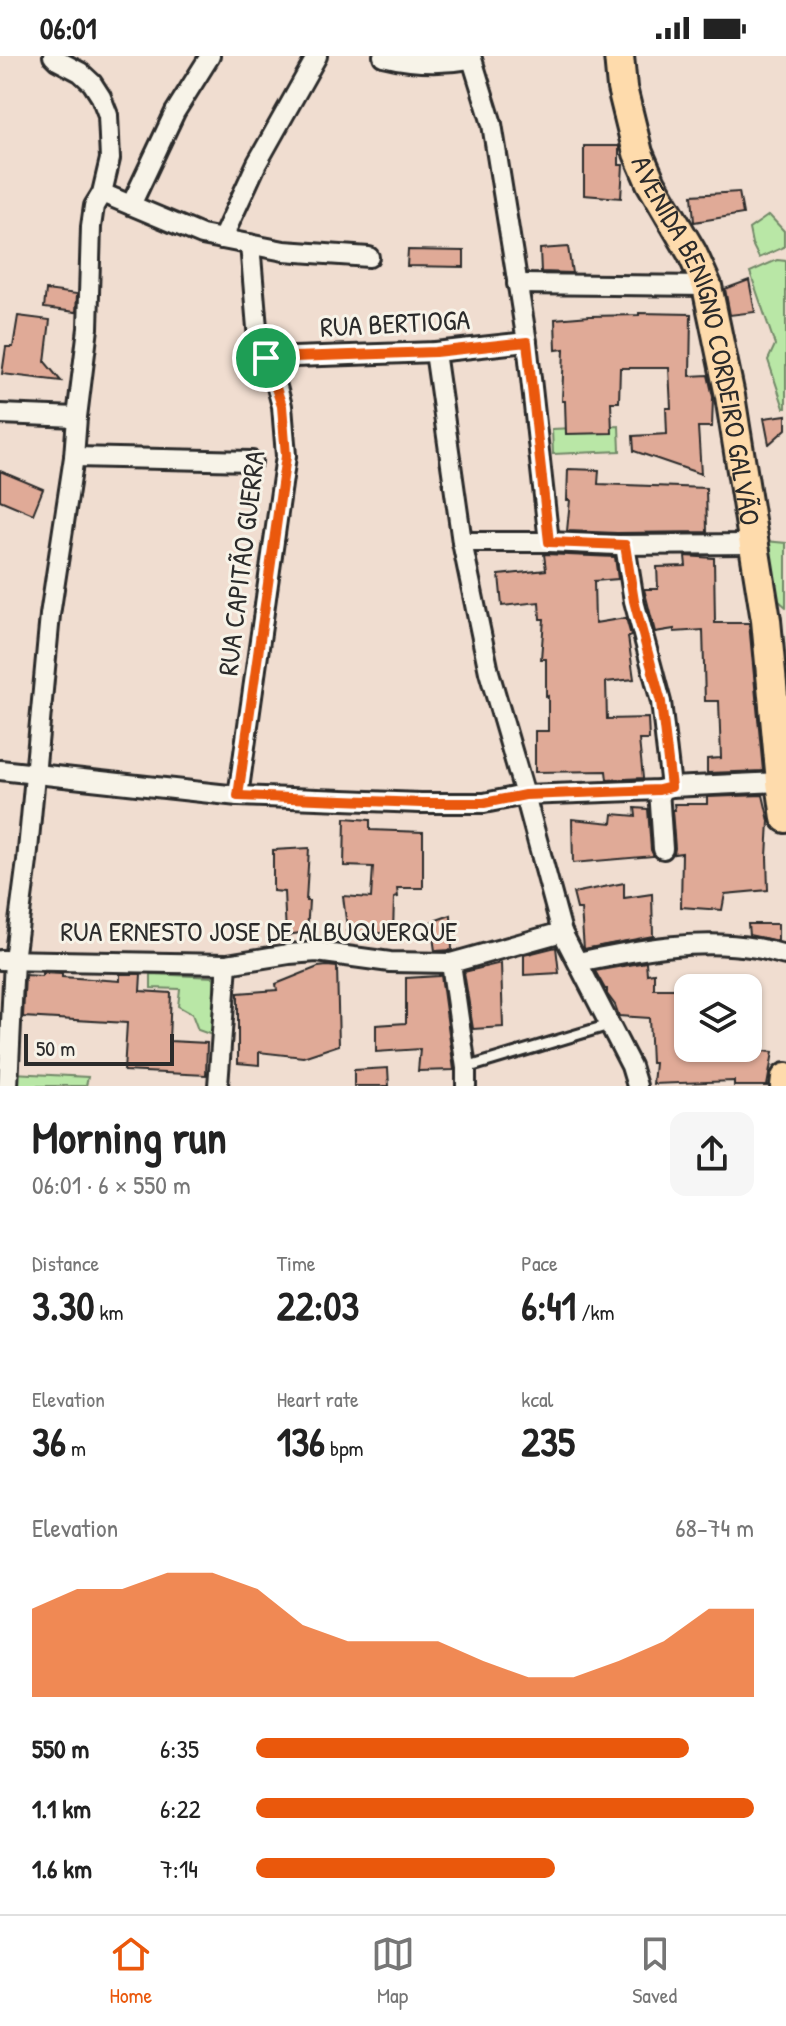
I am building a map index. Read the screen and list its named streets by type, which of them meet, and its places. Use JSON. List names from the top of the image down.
{
  "streets": {
    "main road": ["AVENIDA BENIGNO CORDEIRO GALVÃO"],
    "street": ["RUA BERTIOGA", "RUA CAPITÃO GUERRA", "RUA ERNESTO JOSE DE ALBUQUERQUE"]
  },
  "crossings": [
    ["RUA BERTIOGA", "RUA CAPITÃO GUERRA"]
  ],
  "scale_bar": "50 m",
  "page": {
    "status": "06:01",
    "scale": "50 m",
    "heading": ["Morning run", "06:01 · 6 × 550 m"],
    "stats": [
      ["Distance", "3.30 km"],
      ["Time", "22:03"],
      ["Pace", "6:41 /km"],
      ["Elevation", "36 m"],
      ["Heart rate", "136 bpm"],
      ["kcal", "235"]
    ],
    "chart": ["Elevation", "68–74 m"],
    "list": [
      {
        "name": "550 m",
        "note": "6:35"
      },
      {
        "name": "1.1 km",
        "note": "6:22"
      },
      {
        "name": "1.6 km",
        "note": "7:14"
      }
    ],
    "tabs": ["Home", "Map", "Saved"]
  }
}
